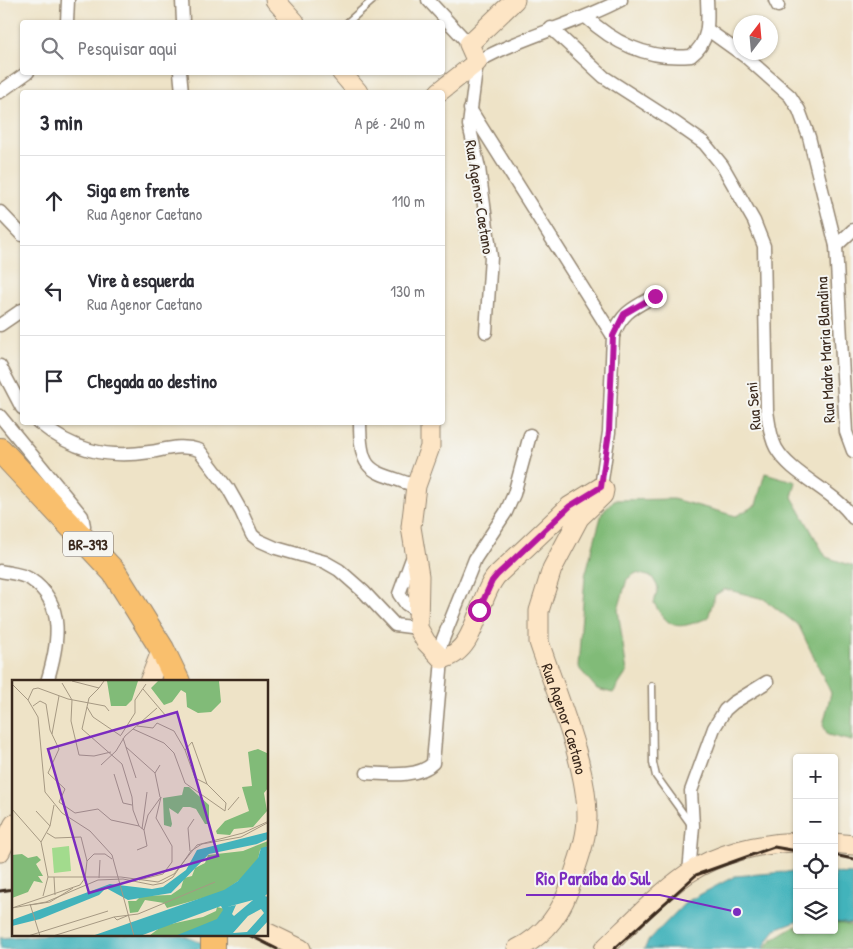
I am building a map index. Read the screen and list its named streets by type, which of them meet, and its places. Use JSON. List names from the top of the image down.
{
  "streets": {
    "highway": ["BR-393"],
    "street": ["Rua Agenor Caetano", "Rua Madre Maria Blandina", "Rua Seni"]
  },
  "places": ["Rio Paraíba do Sul"],
  "north": "top",
  "page": {
    "search": "Pesquisar aqui",
    "heading": ["3 min", "A pé · 240 m"],
    "list": [
      ["Siga em frente", "Rua Agenor Caetano", "110 m"],
      ["Vire à esquerda", "Rua Agenor Caetano", "130 m"],
      "Chegada ao destino"
    ],
    "map_buttons": ["+", "−"]
  }
}
